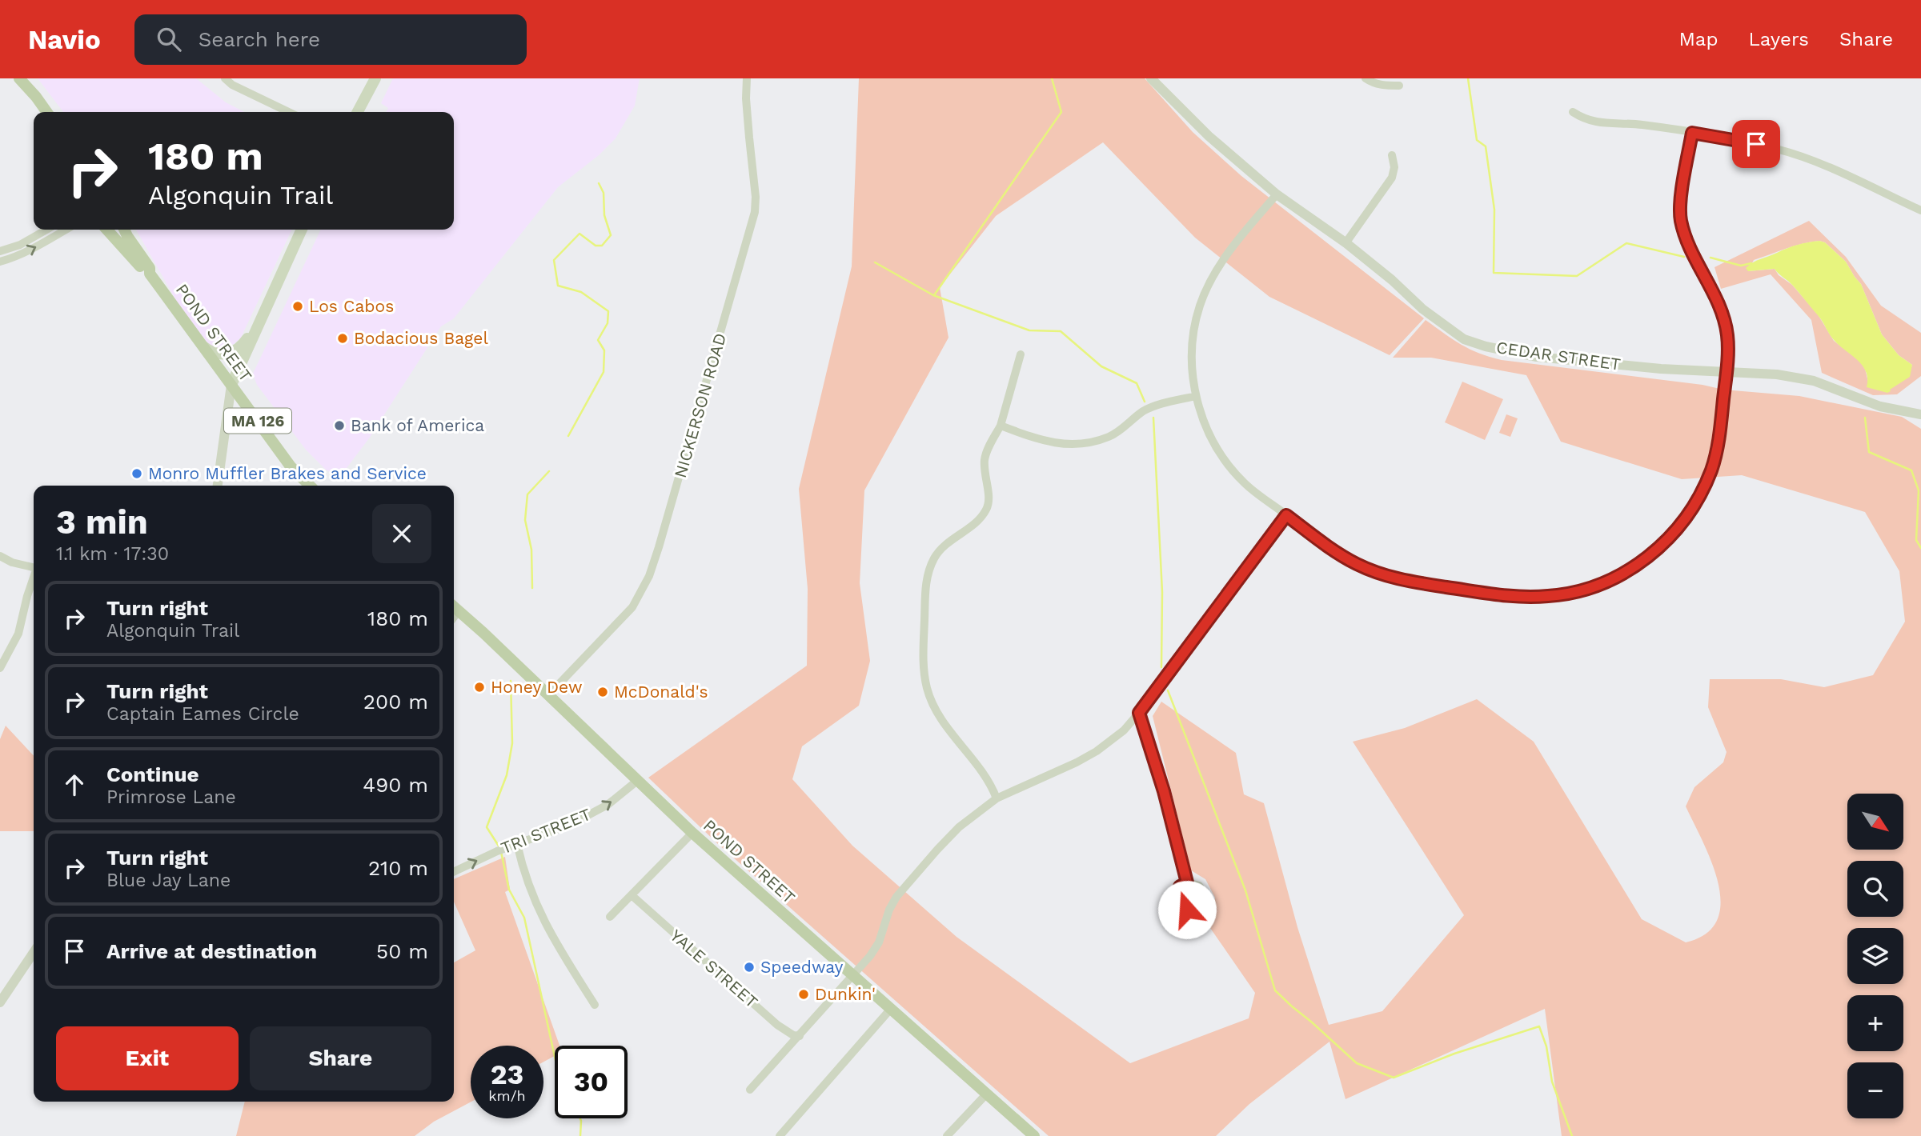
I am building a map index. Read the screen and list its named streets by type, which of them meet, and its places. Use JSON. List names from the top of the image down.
{
  "streets": {
    "main road": ["POND STREET", "MA 126"],
    "street": [
      "CEDAR STREET",
      "NICKERSON ROAD",
      "TRI STREET",
      "YALE STREET"
    ]
  },
  "crossings": [
    ["POND STREET", "NICKERSON ROAD"],
    ["POND STREET", "TRI STREET"]
  ],
  "one_way": ["TRI STREET"],
  "places": [
    "Los Cabos",
    "Bodacious Bagel",
    "Bank of America",
    "Monro Muffler Brakes and Service",
    "Honey Dew",
    "McDonald's",
    "Speedway",
    "Dunkin'"
  ],
  "north": "bottom right",
  "page": {
    "header": "Navio",
    "search": "Search here",
    "nav": ["Map", "Layers", "Share"],
    "turn": ["180 m", "Algonquin Trail"],
    "heading": ["3 min", "1.1 km · 17:30"],
    "list": [
      {
        "name": "Turn right",
        "note": "Algonquin Trail",
        "value": "180 m"
      },
      {
        "name": "Turn right",
        "note": "Captain Eames Circle",
        "value": "200 m"
      },
      {
        "name": "Continue",
        "note": "Primrose Lane",
        "value": "490 m"
      },
      {
        "name": "Turn right",
        "note": "Blue Jay Lane",
        "value": "210 m"
      },
      {
        "name": "Arrive at destination",
        "value": "50 m"
      }
    ],
    "map_buttons": ["+", "−"],
    "buttons": ["Exit", "Share"],
    "speed": "23 km/h",
    "limit": "30"
  }
}
